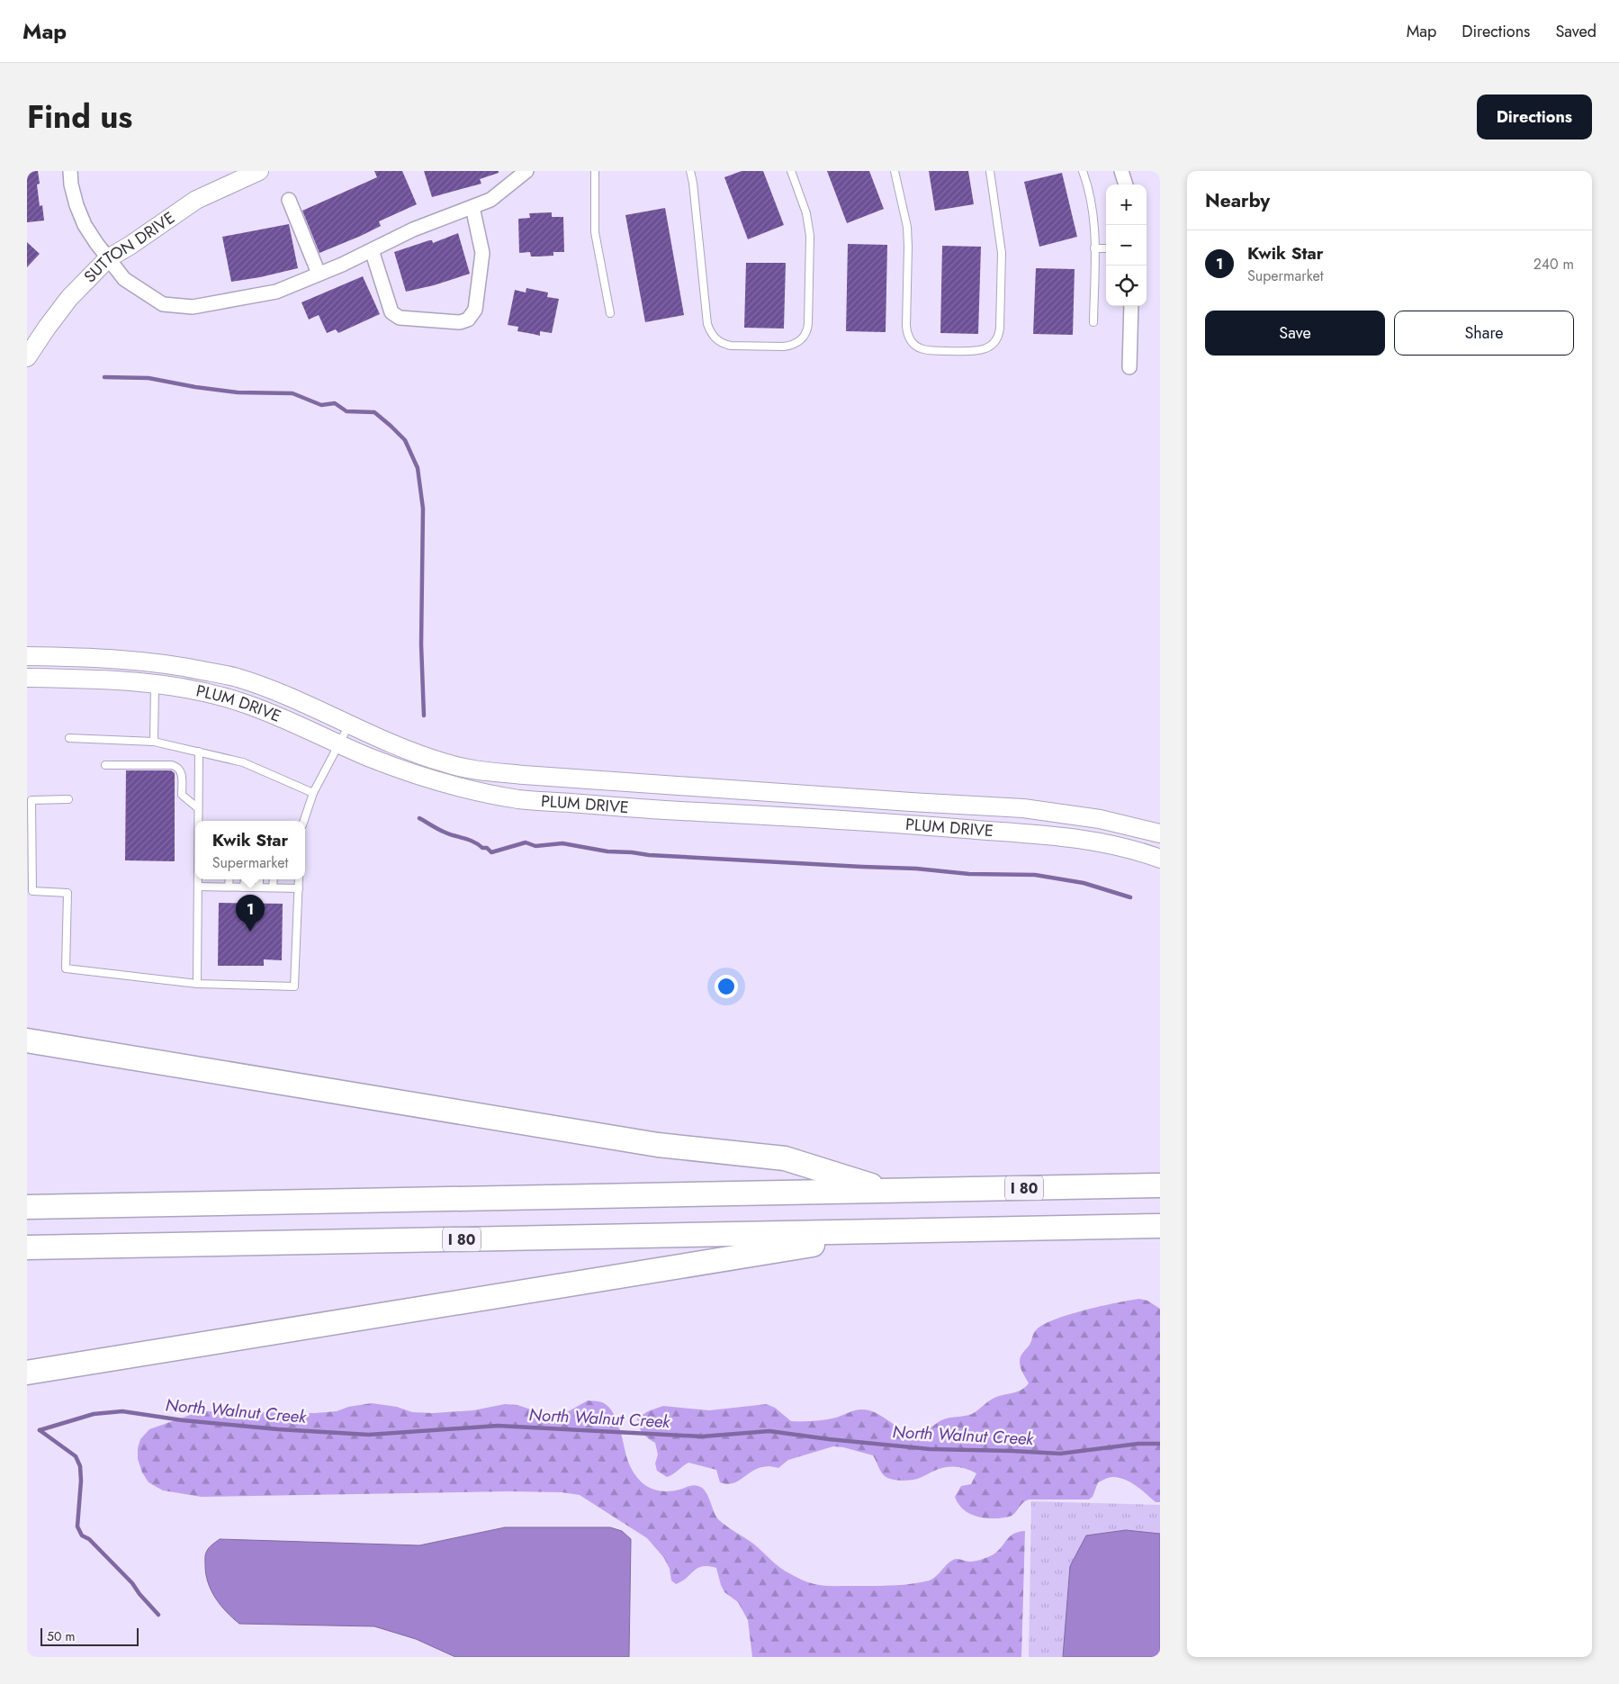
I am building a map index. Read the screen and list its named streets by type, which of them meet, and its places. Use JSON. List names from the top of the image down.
{
  "streets": {
    "highway": ["I 80"],
    "street": ["SUTTON DRIVE", "PLUM DRIVE"]
  },
  "water": ["North Walnut Creek"],
  "scale_bar": "50 m",
  "page": {
    "header": "Map",
    "nav": ["Map", "Directions", "Saved"],
    "title": "Find us",
    "buttons": [
      "Directions",
      ["Save", "Share"]
    ],
    "heading": "Nearby",
    "map_buttons": ["+", "−"],
    "list": [
      {
        "mark": "1",
        "name": "Kwik Star",
        "note": "Supermarket",
        "value": "240 m"
      }
    ],
    "popup": ["Kwik Star", "Supermarket"],
    "pins": "1",
    "scale": "50 m"
  }
}
